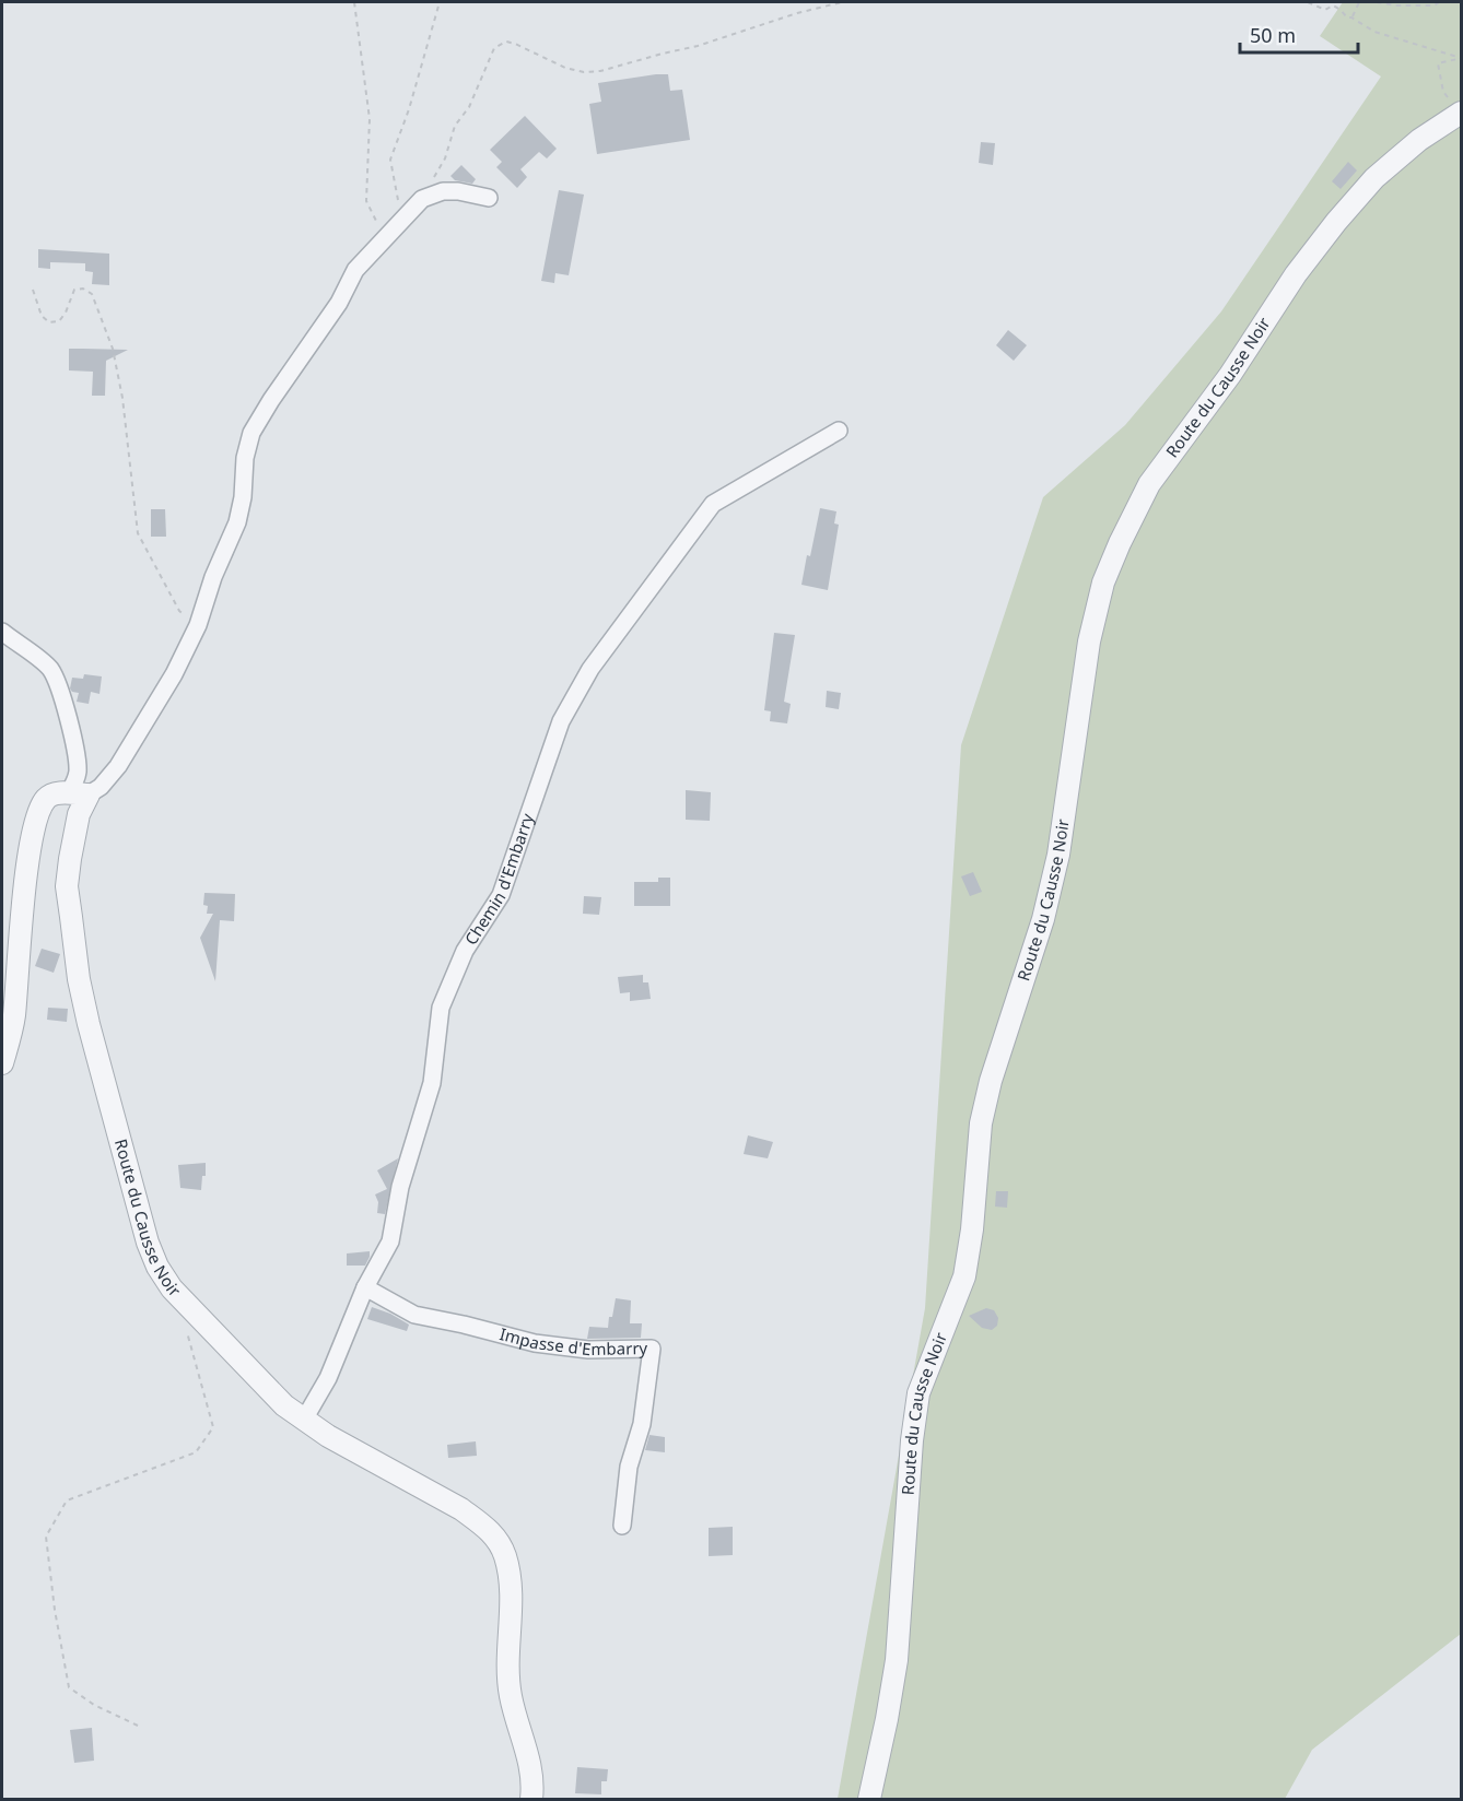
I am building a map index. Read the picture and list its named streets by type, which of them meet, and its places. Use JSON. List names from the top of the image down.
{
  "streets": {
    "street": ["Route du Causse Noir", "Chemin d'Embarry", "Impasse d'Embarry"]
  },
  "crossings": [
    ["Route du Causse Noir", "Chemin d'Embarry"],
    ["Chemin d'Embarry", "Impasse d'Embarry"]
  ],
  "scale_bar": "50 m"
}
